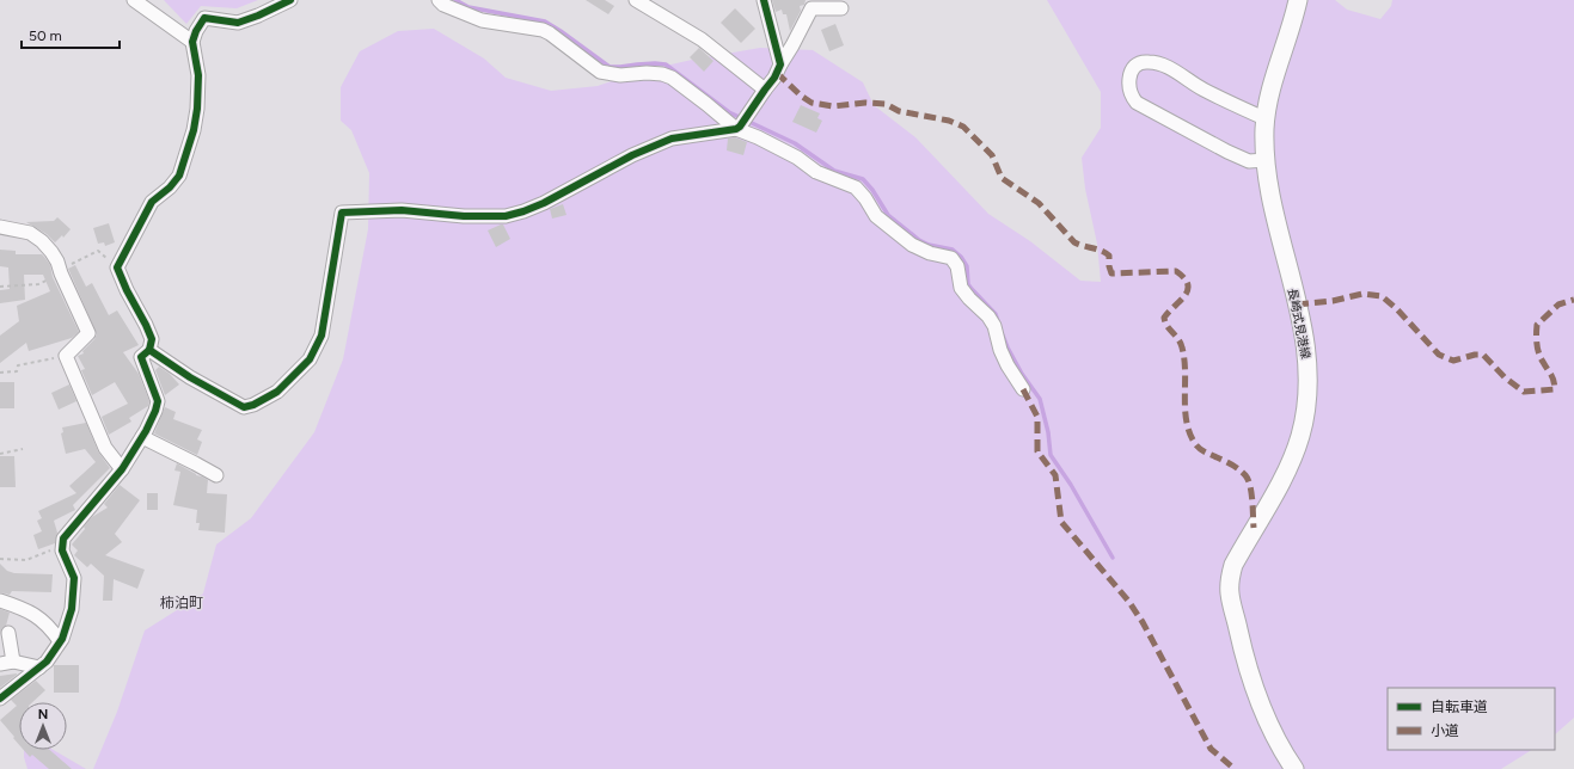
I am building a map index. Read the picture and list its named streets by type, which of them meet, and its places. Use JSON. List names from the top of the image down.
{
  "streets": {
    "main road": ["長崎式見港線"]
  },
  "districts": ["柿泊町"],
  "legend": ["自転車道", "小道"],
  "scale_bar": "50 m",
  "north": "top"
}
